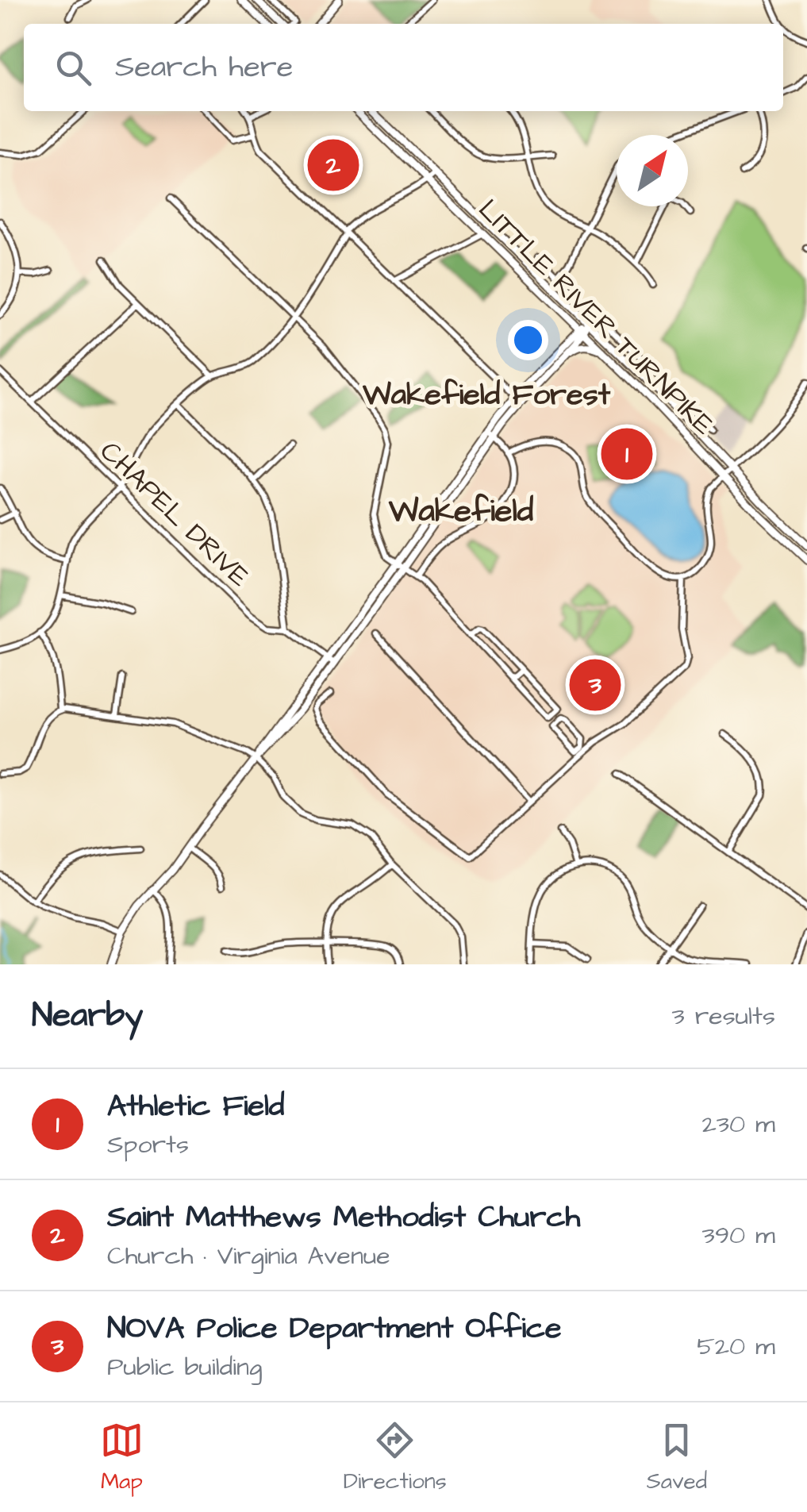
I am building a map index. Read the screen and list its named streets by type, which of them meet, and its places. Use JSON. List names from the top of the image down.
{
  "streets": {
    "main road": ["LITTLE RIVER TURNPIKE"],
    "street": ["CHAPEL DRIVE"]
  },
  "districts": ["Wakefield Forest", "Wakefield"],
  "north": "top right",
  "page": {
    "search": "Search here",
    "pins": ["2", "1", "3"],
    "heading": ["Nearby", "3 results"],
    "list": [
      {
        "mark": "1",
        "name": "Athletic Field",
        "note": "Sports",
        "value": "230 m"
      },
      {
        "mark": "2",
        "name": "Saint Matthews Methodist Church",
        "note": "Church · Virginia Avenue",
        "value": "390 m"
      },
      {
        "mark": "3",
        "name": "NOVA Police Department Office",
        "note": "Public building",
        "value": "520 m"
      }
    ],
    "nav": ["Map", "Directions", "Saved"]
  }
}
